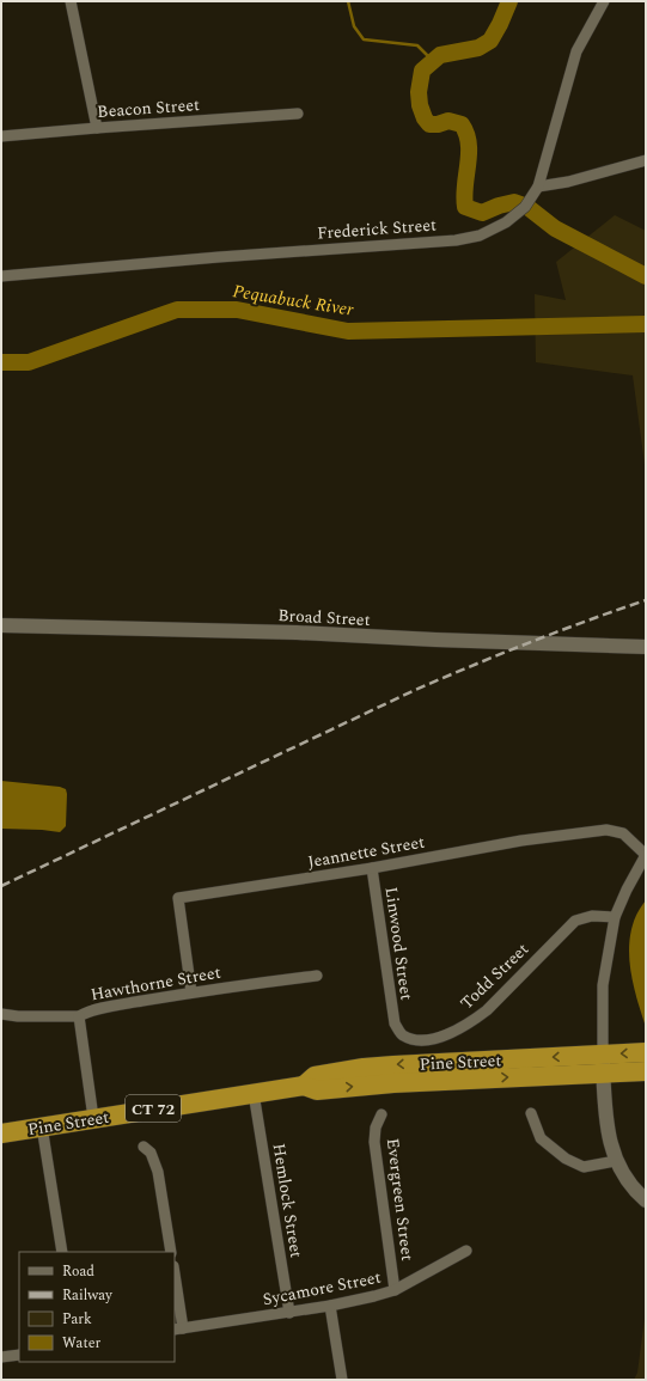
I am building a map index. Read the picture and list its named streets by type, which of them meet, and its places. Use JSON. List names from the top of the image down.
{
  "streets": {
    "highway": ["Pine Street", "CT 72"],
    "main road": ["Broad Street"],
    "street": [
      "Beacon Street",
      "Frederick Street",
      "Jeannette Street",
      "Linwood Street",
      "Todd Street",
      "Hawthorne Street",
      "Evergreen Street",
      "Hemlock Street",
      "Sycamore Street"
    ]
  },
  "crossings": [
    ["Jeannette Street", "Linwood Street"],
    ["Jeannette Street", "Hawthorne Street"],
    ["Linwood Street", "Todd Street"],
    ["Pine Street", "CT 72"],
    ["Pine Street", "Hemlock Street"],
    ["Evergreen Street", "Sycamore Street"],
    ["Hemlock Street", "Sycamore Street"]
  ],
  "water": ["Pequabuck River"],
  "legend": [
    "Road",
    "Railway",
    "Park",
    "Water"
  ]
}
